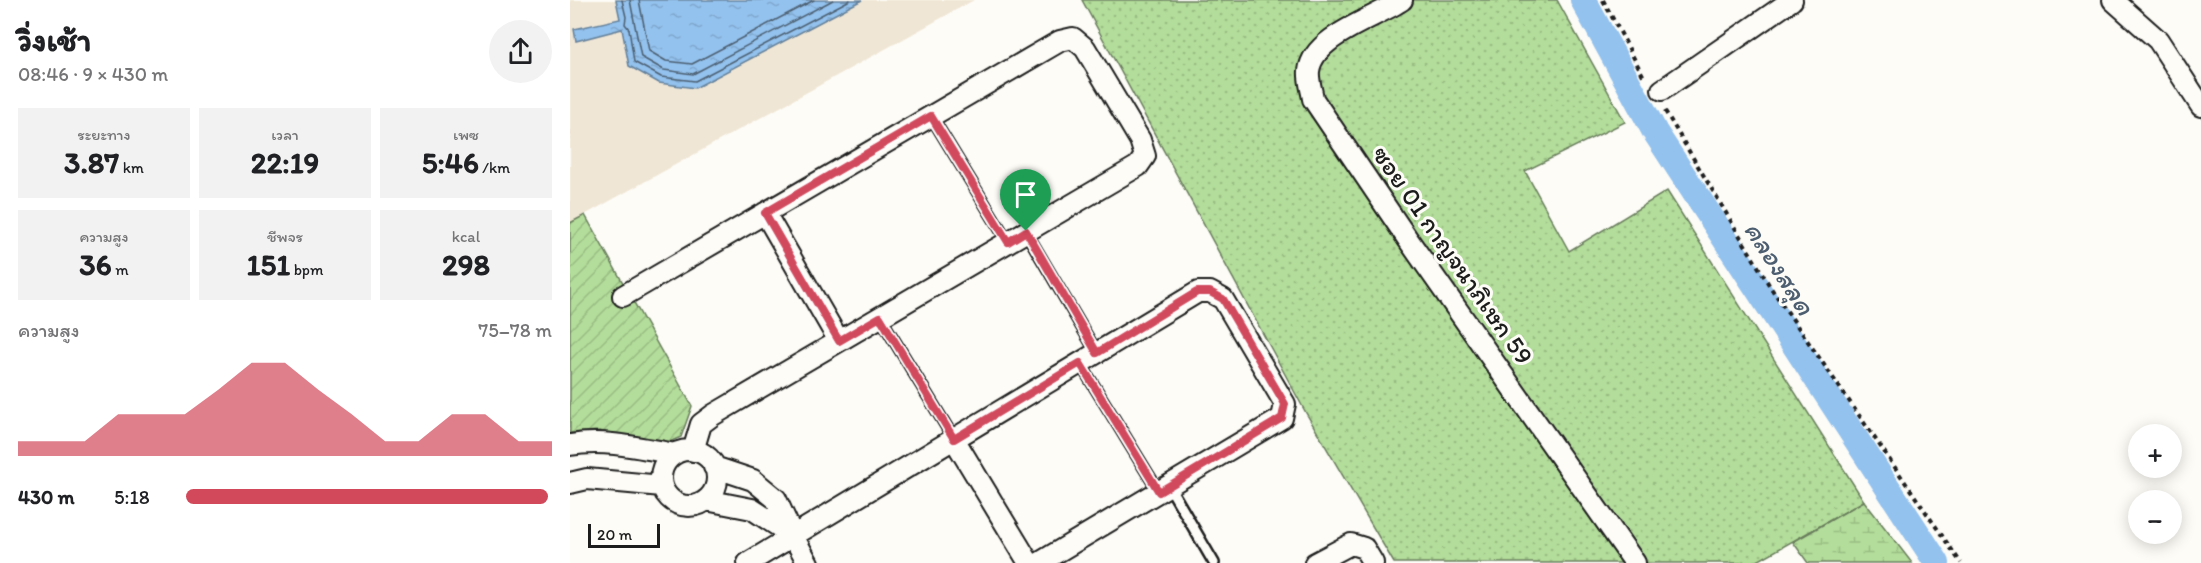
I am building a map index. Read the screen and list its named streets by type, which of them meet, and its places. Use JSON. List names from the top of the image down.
{
  "streets": {
    "street": ["ซอย 01 กาญจนาภิเษก 59"]
  },
  "water": ["คลองสลุด"],
  "scale_bar": "20 m",
  "page": {
    "heading": ["วิ่งเช้า", "08:46 · 9 × 430 m"],
    "stats": [
      ["ระยะทาง", "3.87 km"],
      ["เวลา", "22:19"],
      ["เพซ", "5:46 /km"],
      ["ความสูง", "36 m"],
      ["ชีพจร", "151 bpm"],
      ["kcal", "298"]
    ],
    "chart": ["ความสูง", "75–78 m"],
    "map_buttons": ["+", "−"],
    "list": [
      {
        "name": "430 m",
        "note": "5:18"
      }
    ],
    "scale": "20 m"
  }
}
